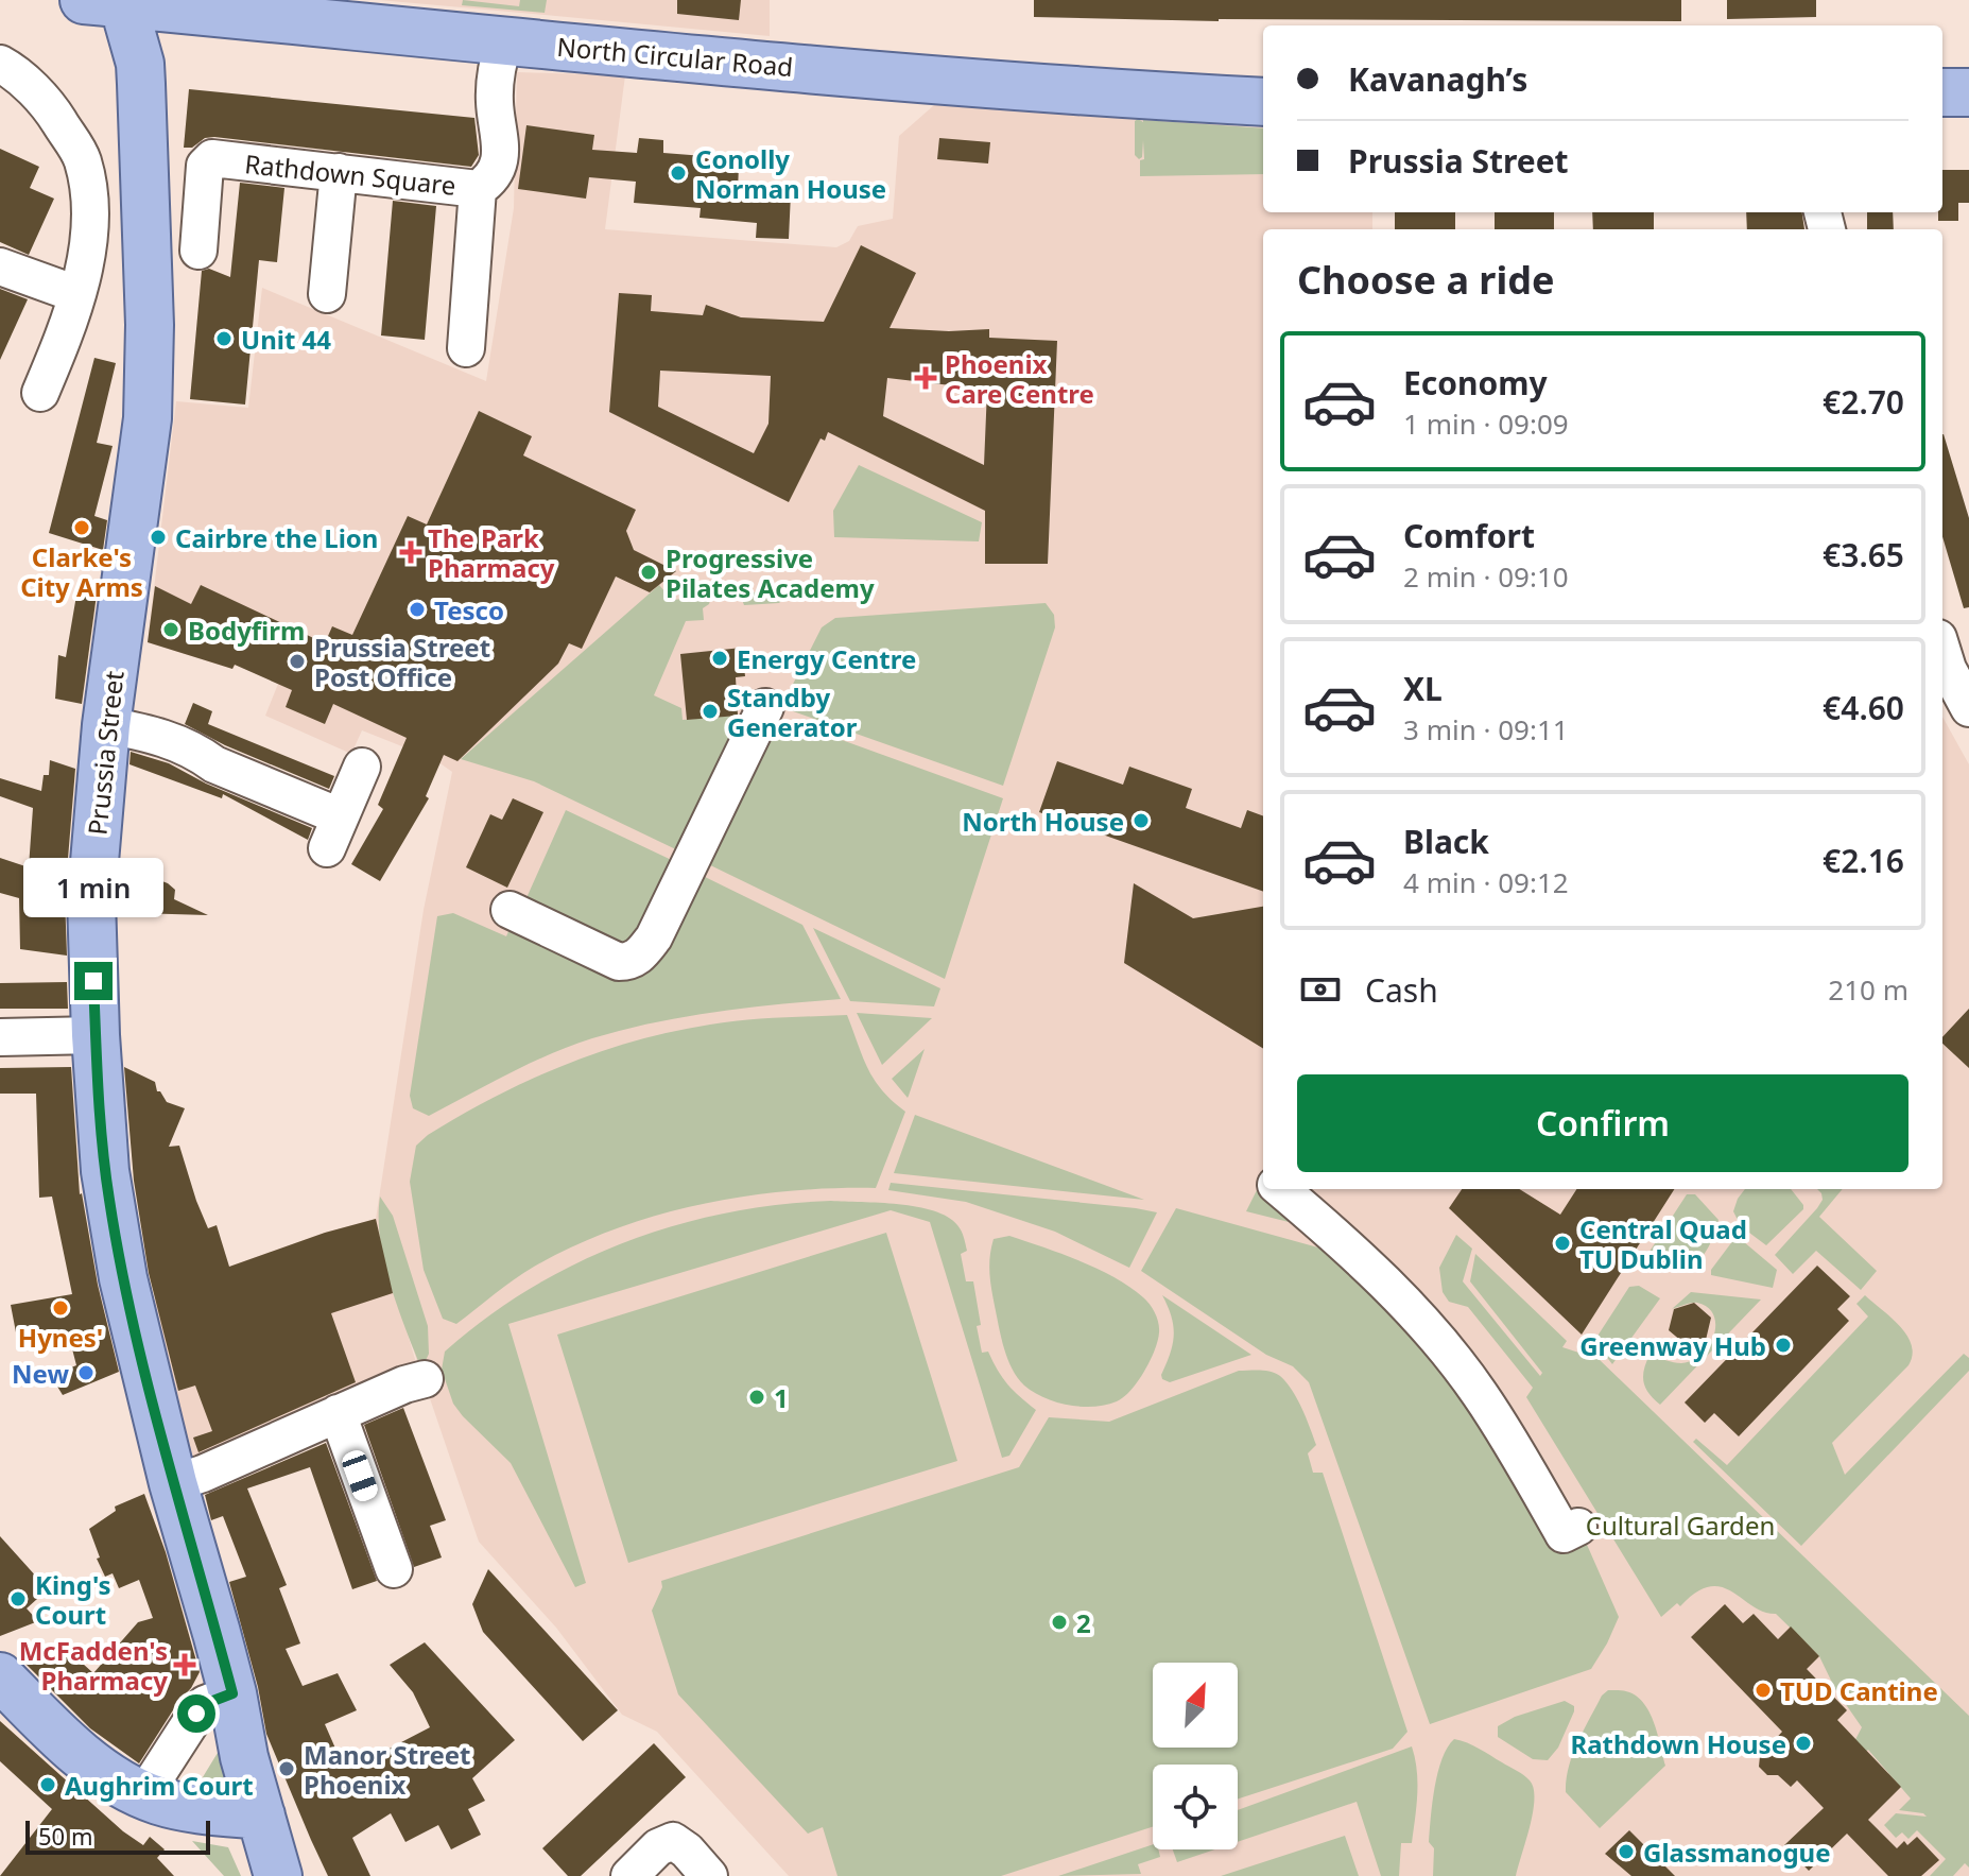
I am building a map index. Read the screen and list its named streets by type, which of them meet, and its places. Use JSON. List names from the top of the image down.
{
  "streets": {
    "main road": ["North Circular Road", "Prussia Street"],
    "street": ["Rathdown Square"]
  },
  "crossings": [
    ["North Circular Road", "Rathdown Square"],
    ["North Circular Road", "Prussia Street"]
  ],
  "parks": ["Cultural Garden"],
  "places": {
    "other": [
      "Conolly Norman House",
      "Unit 44",
      "Clarke's City Arms",
      "Cairbre the Lion",
      "Progressive Pilates Academy",
      "Tesco",
      "Bodyfirm",
      "Energy Centre",
      "Prussia Street Post Office",
      "Standby Generator",
      "North House",
      "Central Quad TU Dublin",
      "Hynes'",
      "Greenway Hub",
      "New",
      "1",
      "King's Court",
      "2",
      "TUD Cantine",
      "Rathdown House",
      "Manor Street Phoenix",
      "Aughrim Court",
      "Glassmanogue"
    ],
    "health": ["Phoenix Care Centre", "The Park Pharmacy", "McFadden's Pharmacy"]
  },
  "scale_bar": "50 m",
  "north": "top right",
  "page": {
    "banner": ["Kavanagh’s", "Prussia Street"],
    "heading": "Choose a ride",
    "list": [
      {
        "name": "Economy",
        "note": "1 min · 09:09",
        "value": "€2.70"
      },
      {
        "name": "Comfort",
        "note": "2 min · 09:10",
        "value": "€3.65"
      },
      {
        "name": "XL",
        "note": "3 min · 09:11",
        "value": "€4.60"
      },
      {
        "name": "Black",
        "note": "4 min · 09:12",
        "value": "€2.16"
      }
    ],
    "bubble": "1 min",
    "pay": ["Cash", "210 m"],
    "buttons": "Confirm",
    "scale": "50 m"
  }
}
